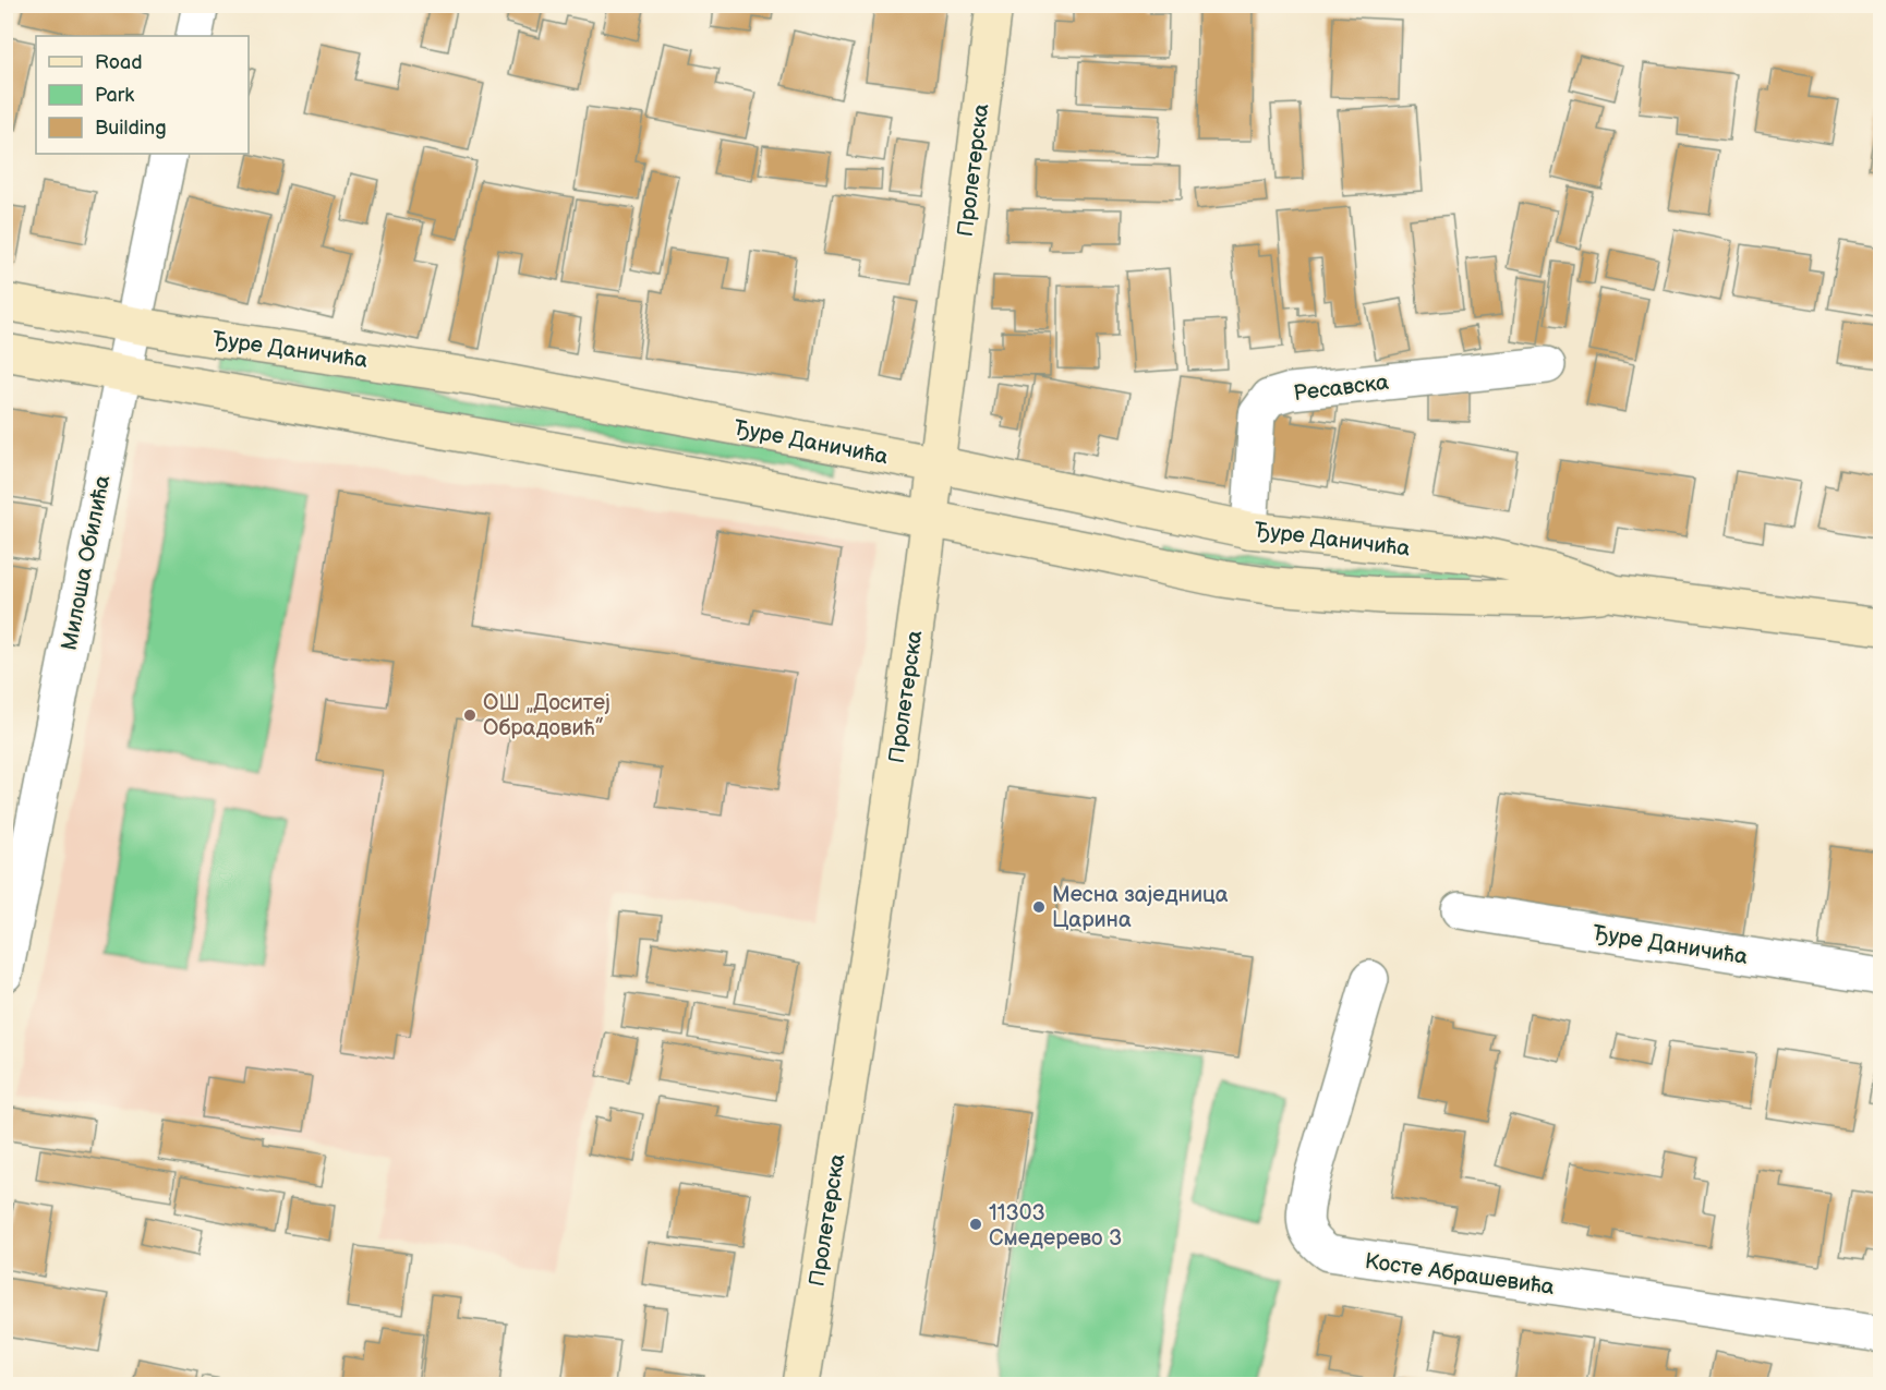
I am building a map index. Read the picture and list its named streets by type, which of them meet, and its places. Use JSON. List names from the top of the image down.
{
  "streets": {
    "street": [
      "Пролетерска",
      "Ђуре Даничића",
      "Ресавска",
      "Милоша Обилића",
      "Косте Абрашевића"
    ]
  },
  "crossings": [
    ["Пролетерска", "Ђуре Даничића"],
    ["Ђуре Даничића", "Ресавска"],
    ["Ђуре Даничића", "Милоша Обилића"]
  ],
  "places": ["ОШ „Доситеј Обрадовић”", "Месна заједница Царина", "11303 Смедерево 3"],
  "legend": ["Road", "Park", "Building"]
}
